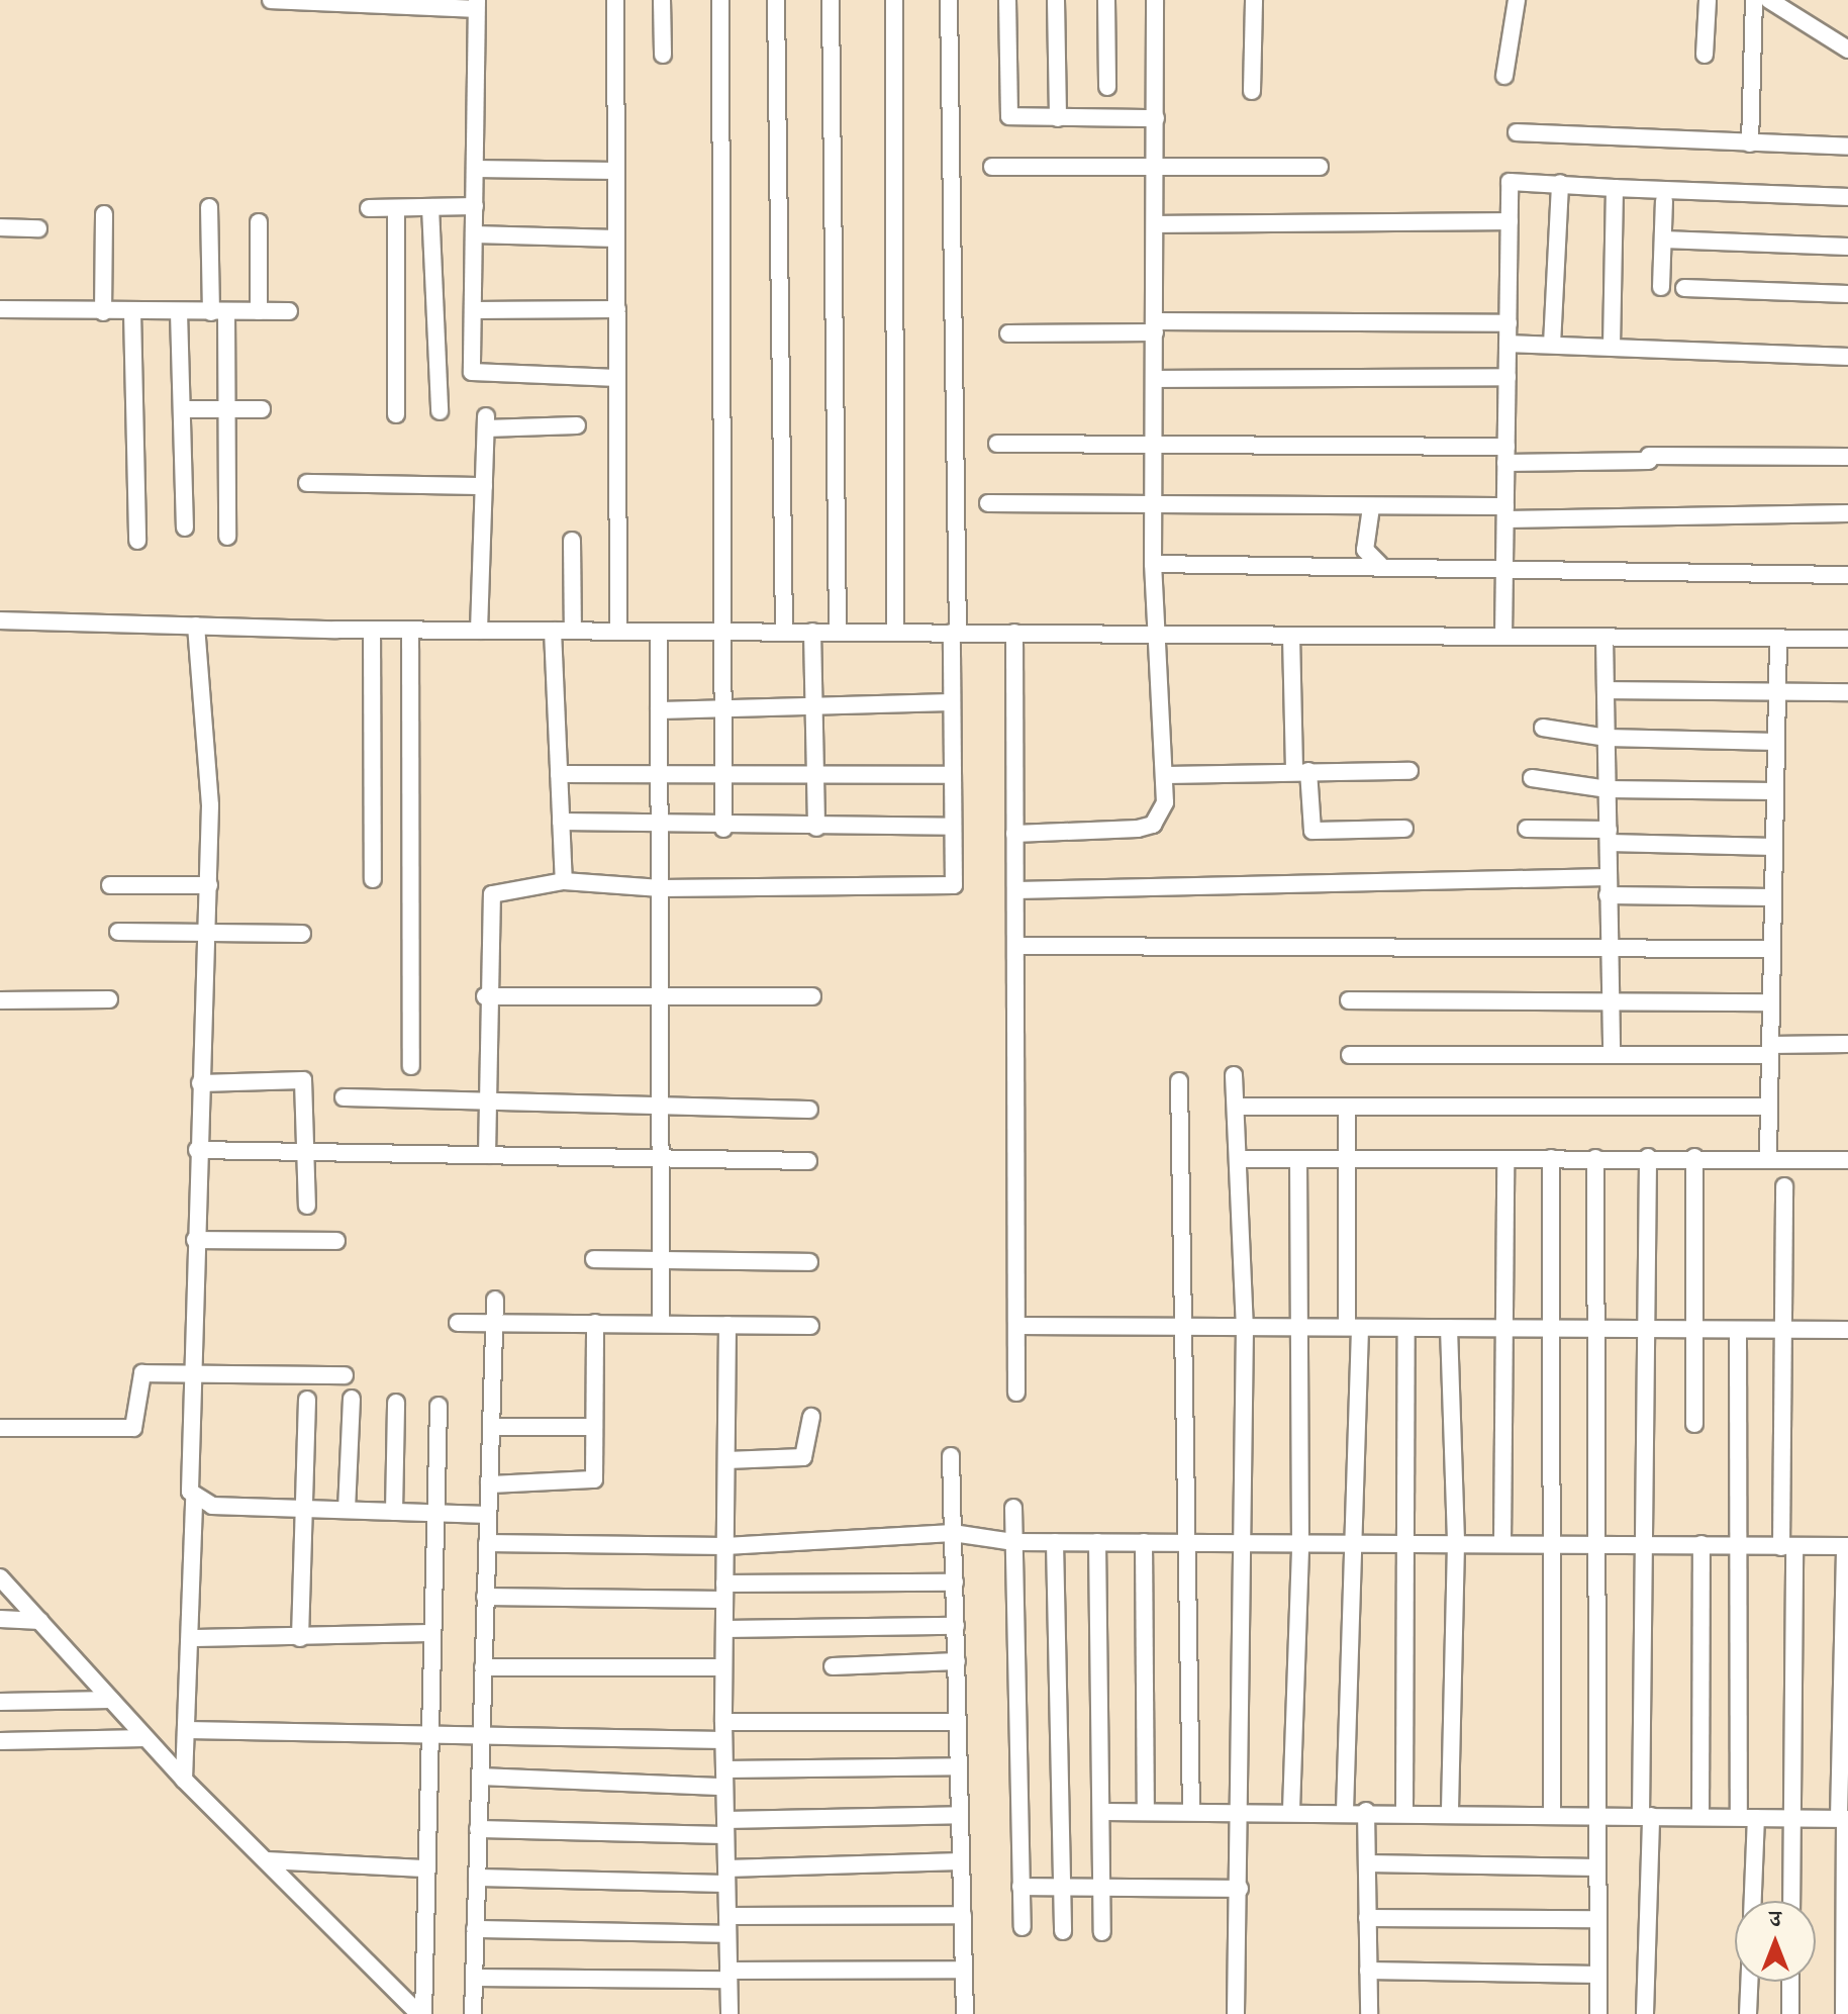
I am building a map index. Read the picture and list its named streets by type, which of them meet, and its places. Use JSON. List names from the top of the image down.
{
  "north": "top"
}
